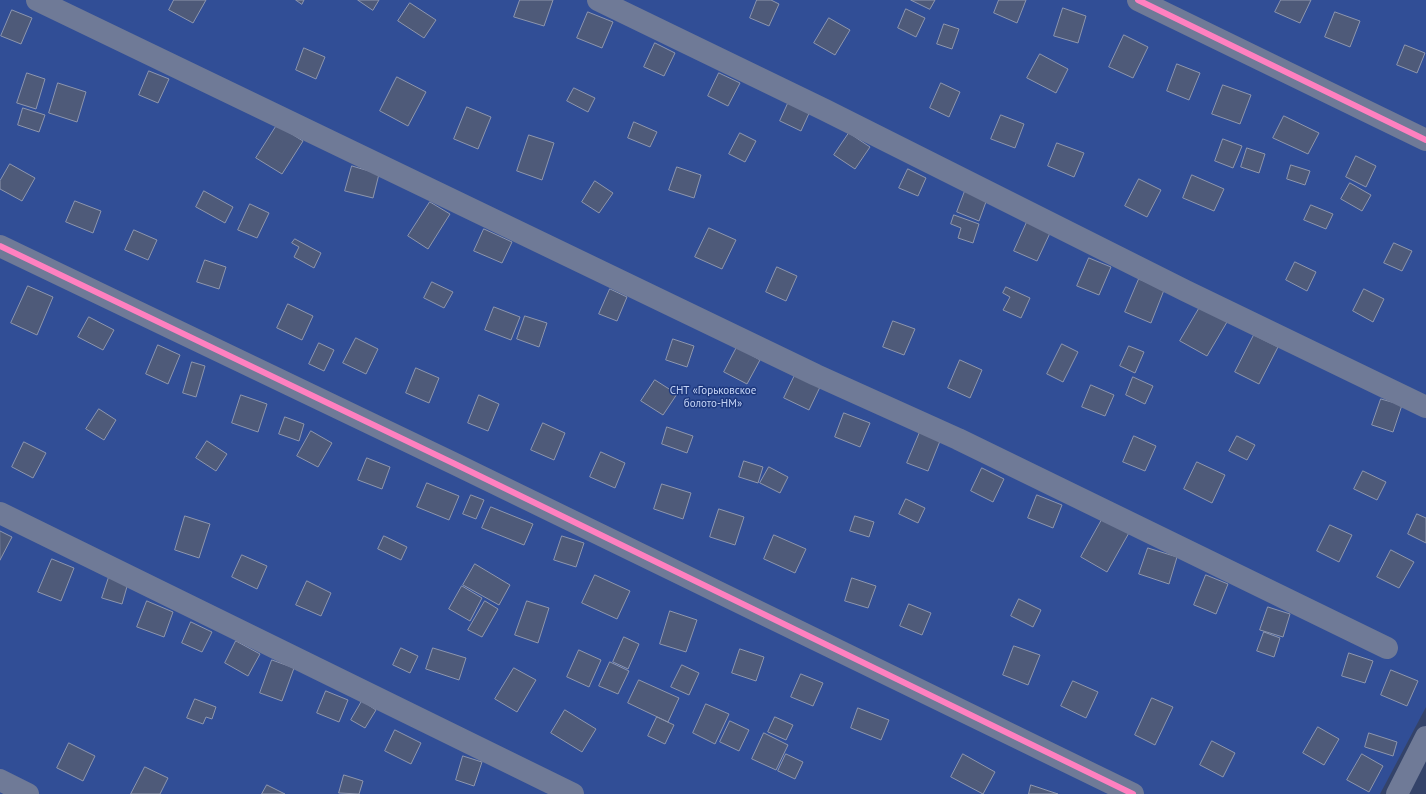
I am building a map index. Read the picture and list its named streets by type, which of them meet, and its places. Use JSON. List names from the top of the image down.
{
  "parks": ["СНТ «Горьковское болото-НМ»"]
}
